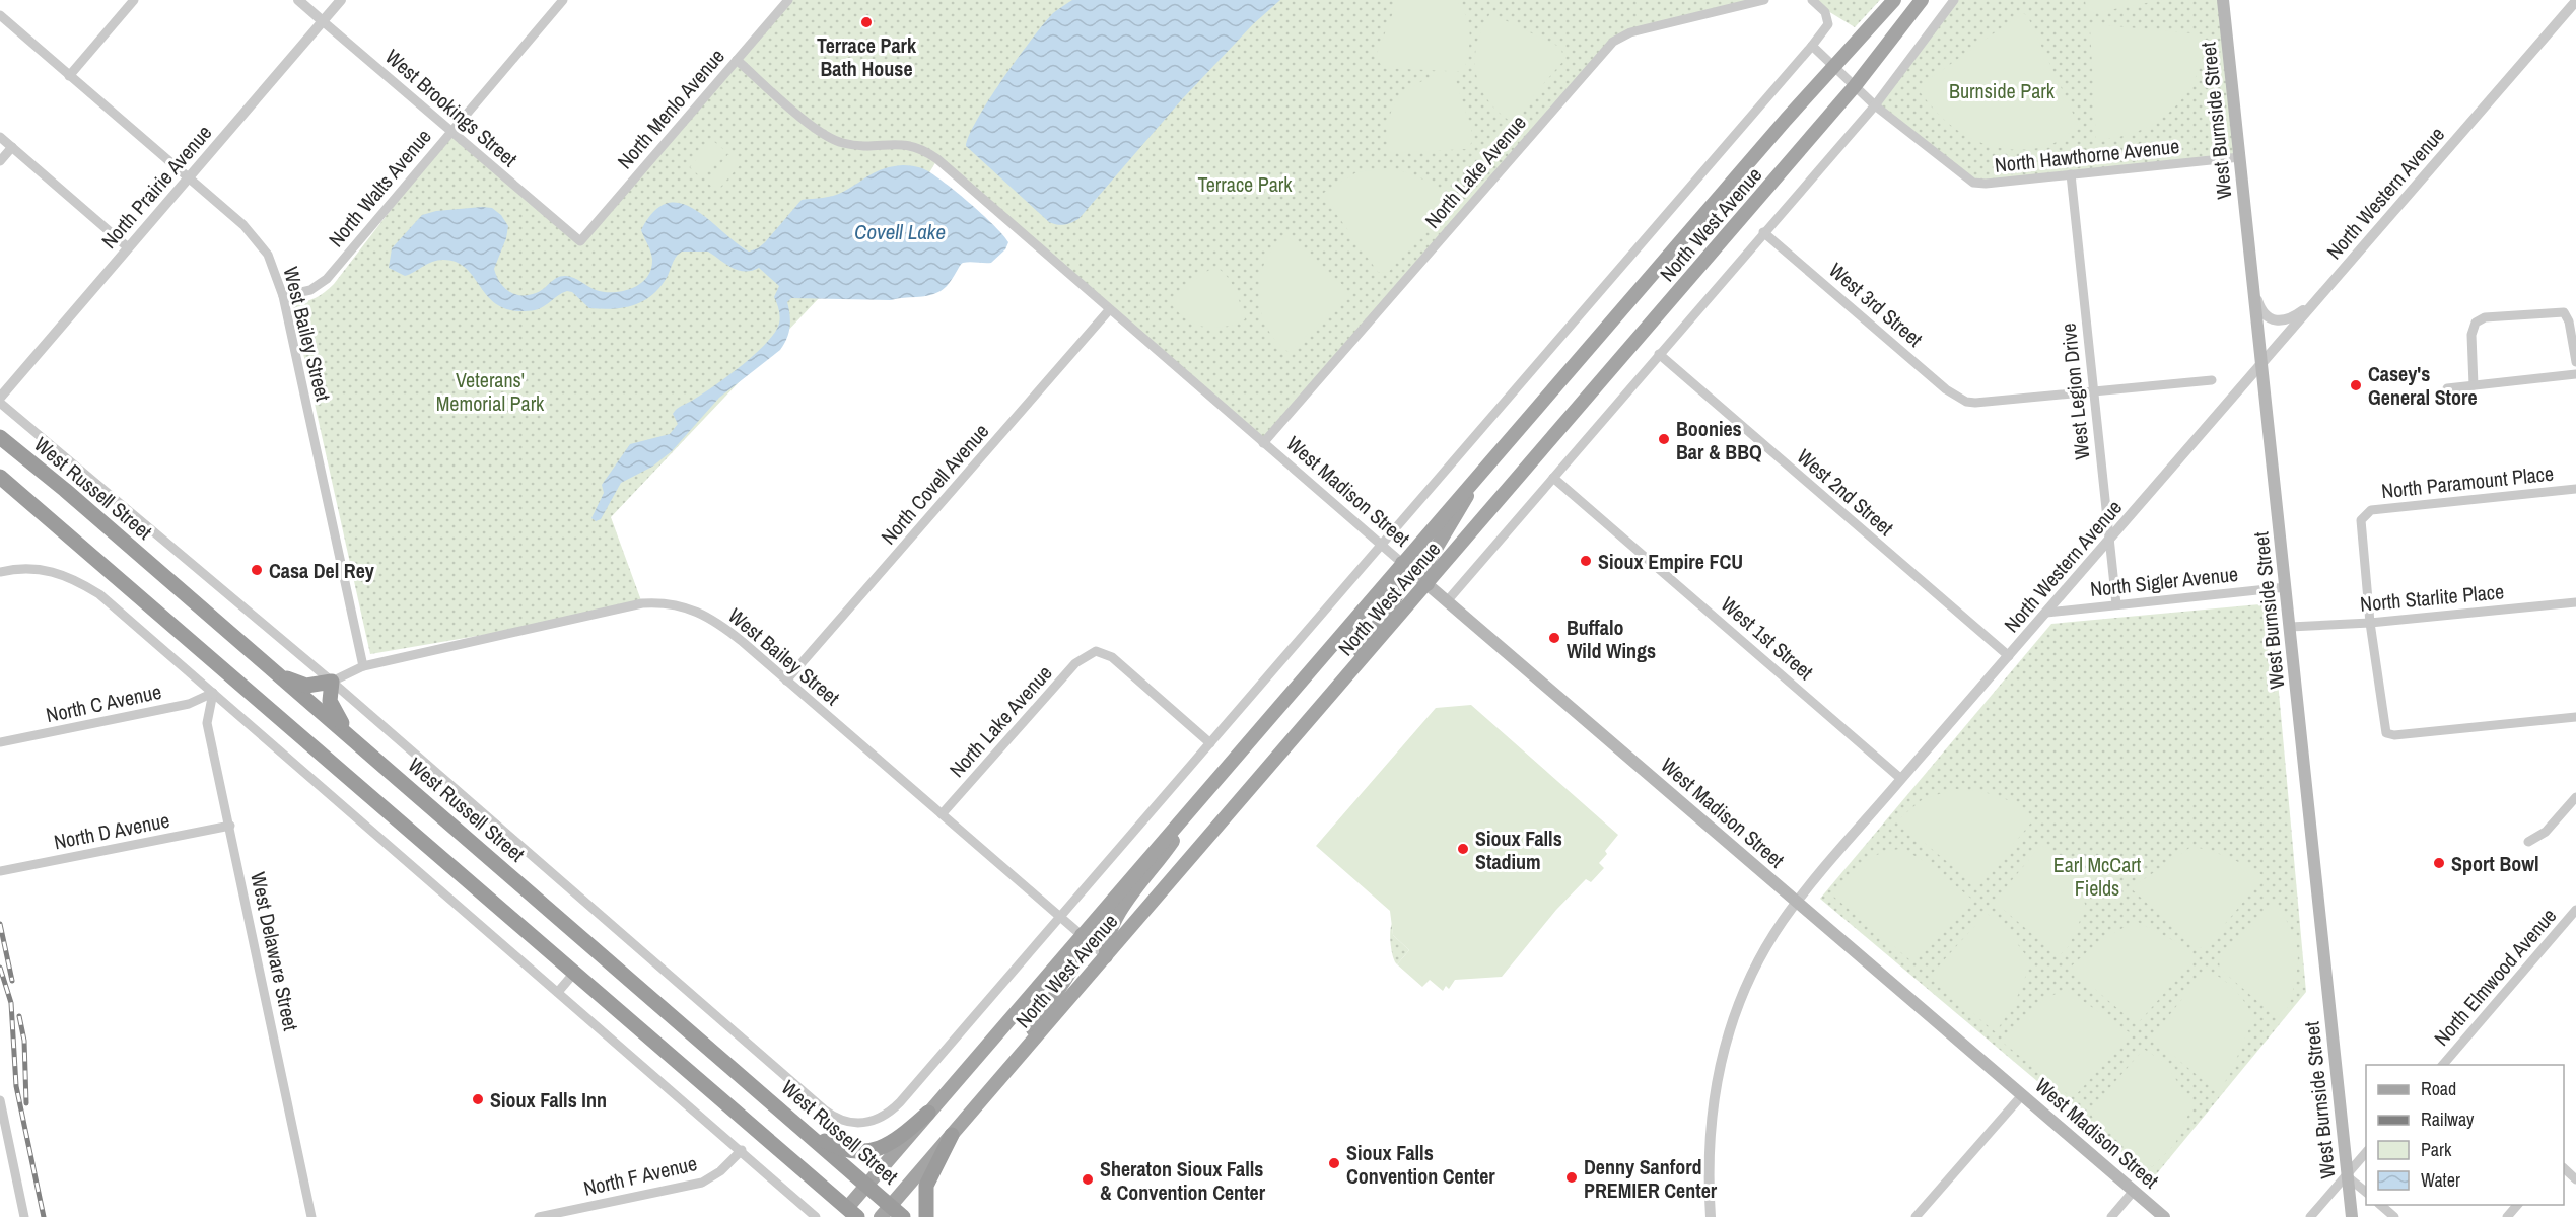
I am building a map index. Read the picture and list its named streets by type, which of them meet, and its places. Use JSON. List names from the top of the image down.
{
  "streets": {
    "highway": ["West Russell Street"],
    "main road": ["West Burnside Street", "North West Avenue", "West Madison Street"],
    "street": [
      "West Brookings Street",
      "North Menlo Avenue",
      "North Hawthorne Avenue",
      "North Lake Avenue",
      "North Prairie Avenue",
      "North Walts Avenue",
      "North Western Avenue",
      "West 3rd Street",
      "West Bailey Street",
      "West Legion Drive",
      "North Paramount Place",
      "North Covell Avenue",
      "West 2nd Street",
      "North Sigler Avenue",
      "North Starlite Place",
      "West 1st Street",
      "North C Avenue",
      "North D Avenue",
      "West Delaware Street",
      "North Elmwood Avenue",
      "North F Avenue"
    ]
  },
  "crossings": [
    ["West Brookings Street", "North Menlo Avenue"],
    ["West Brookings Street", "North Prairie Avenue"],
    ["West Brookings Street", "North Walts Avenue"],
    ["North Menlo Avenue", "West Madison Street"],
    ["West Burnside Street", "North Hawthorne Avenue"],
    ["West Burnside Street", "North Western Avenue"],
    ["West Burnside Street", "North Sigler Avenue"],
    ["West Burnside Street", "North Starlite Place"],
    ["North Hawthorne Avenue", "North West Avenue"],
    ["North Hawthorne Avenue", "West Legion Drive"],
    ["North Lake Avenue", "North West Avenue"],
    ["North Lake Avenue", "West Bailey Street"],
    ["North Lake Avenue", "West Madison Street"],
    ["North Prairie Avenue", "West Bailey Street"],
    ["North Walts Avenue", "West Bailey Street"],
    ["North Western Avenue", "West Legion Drive"],
    ["North Western Avenue", "West Madison Street"],
    ["North Western Avenue", "West 2nd Street"],
    ["North Western Avenue", "North Sigler Avenue"],
    ["North Western Avenue", "West 1st Street"],
    ["North West Avenue", "West Bailey Street"],
    ["North West Avenue", "West Russell Street"],
    ["North West Avenue", "West Madison Street"],
    ["West 3rd Street", "West Legion Drive"],
    ["West Bailey Street", "North Covell Avenue"],
    ["West Bailey Street", "West Russell Street"],
    ["West Legion Drive", "North Sigler Avenue"],
    ["North Paramount Place", "North Starlite Place"],
    ["North Covell Avenue", "West Madison Street"],
    ["North C Avenue", "West Delaware Street"],
    ["North D Avenue", "West Delaware Street"]
  ],
  "water": ["Covell Lake"],
  "parks": [
    "Burnside Park",
    "Terrace Park",
    "Veterans' Memorial Park",
    "Earl McCart Fields"
  ],
  "places": [
    "Terrace Park Bath House",
    "Casey's General Store",
    "Boonies Bar & BBQ",
    "Sioux Empire FCU",
    "Casa Del Rey",
    "Buffalo Wild Wings",
    "Sioux Falls Stadium",
    "Sport Bowl",
    "Sioux Falls Inn",
    "Sioux Falls Convention Center",
    "Denny Sanford PREMIER Center",
    "Sheraton Sioux Falls & Convention Center"
  ],
  "legend": [
    "Road",
    "Railway",
    "Park",
    "Water"
  ]
}
